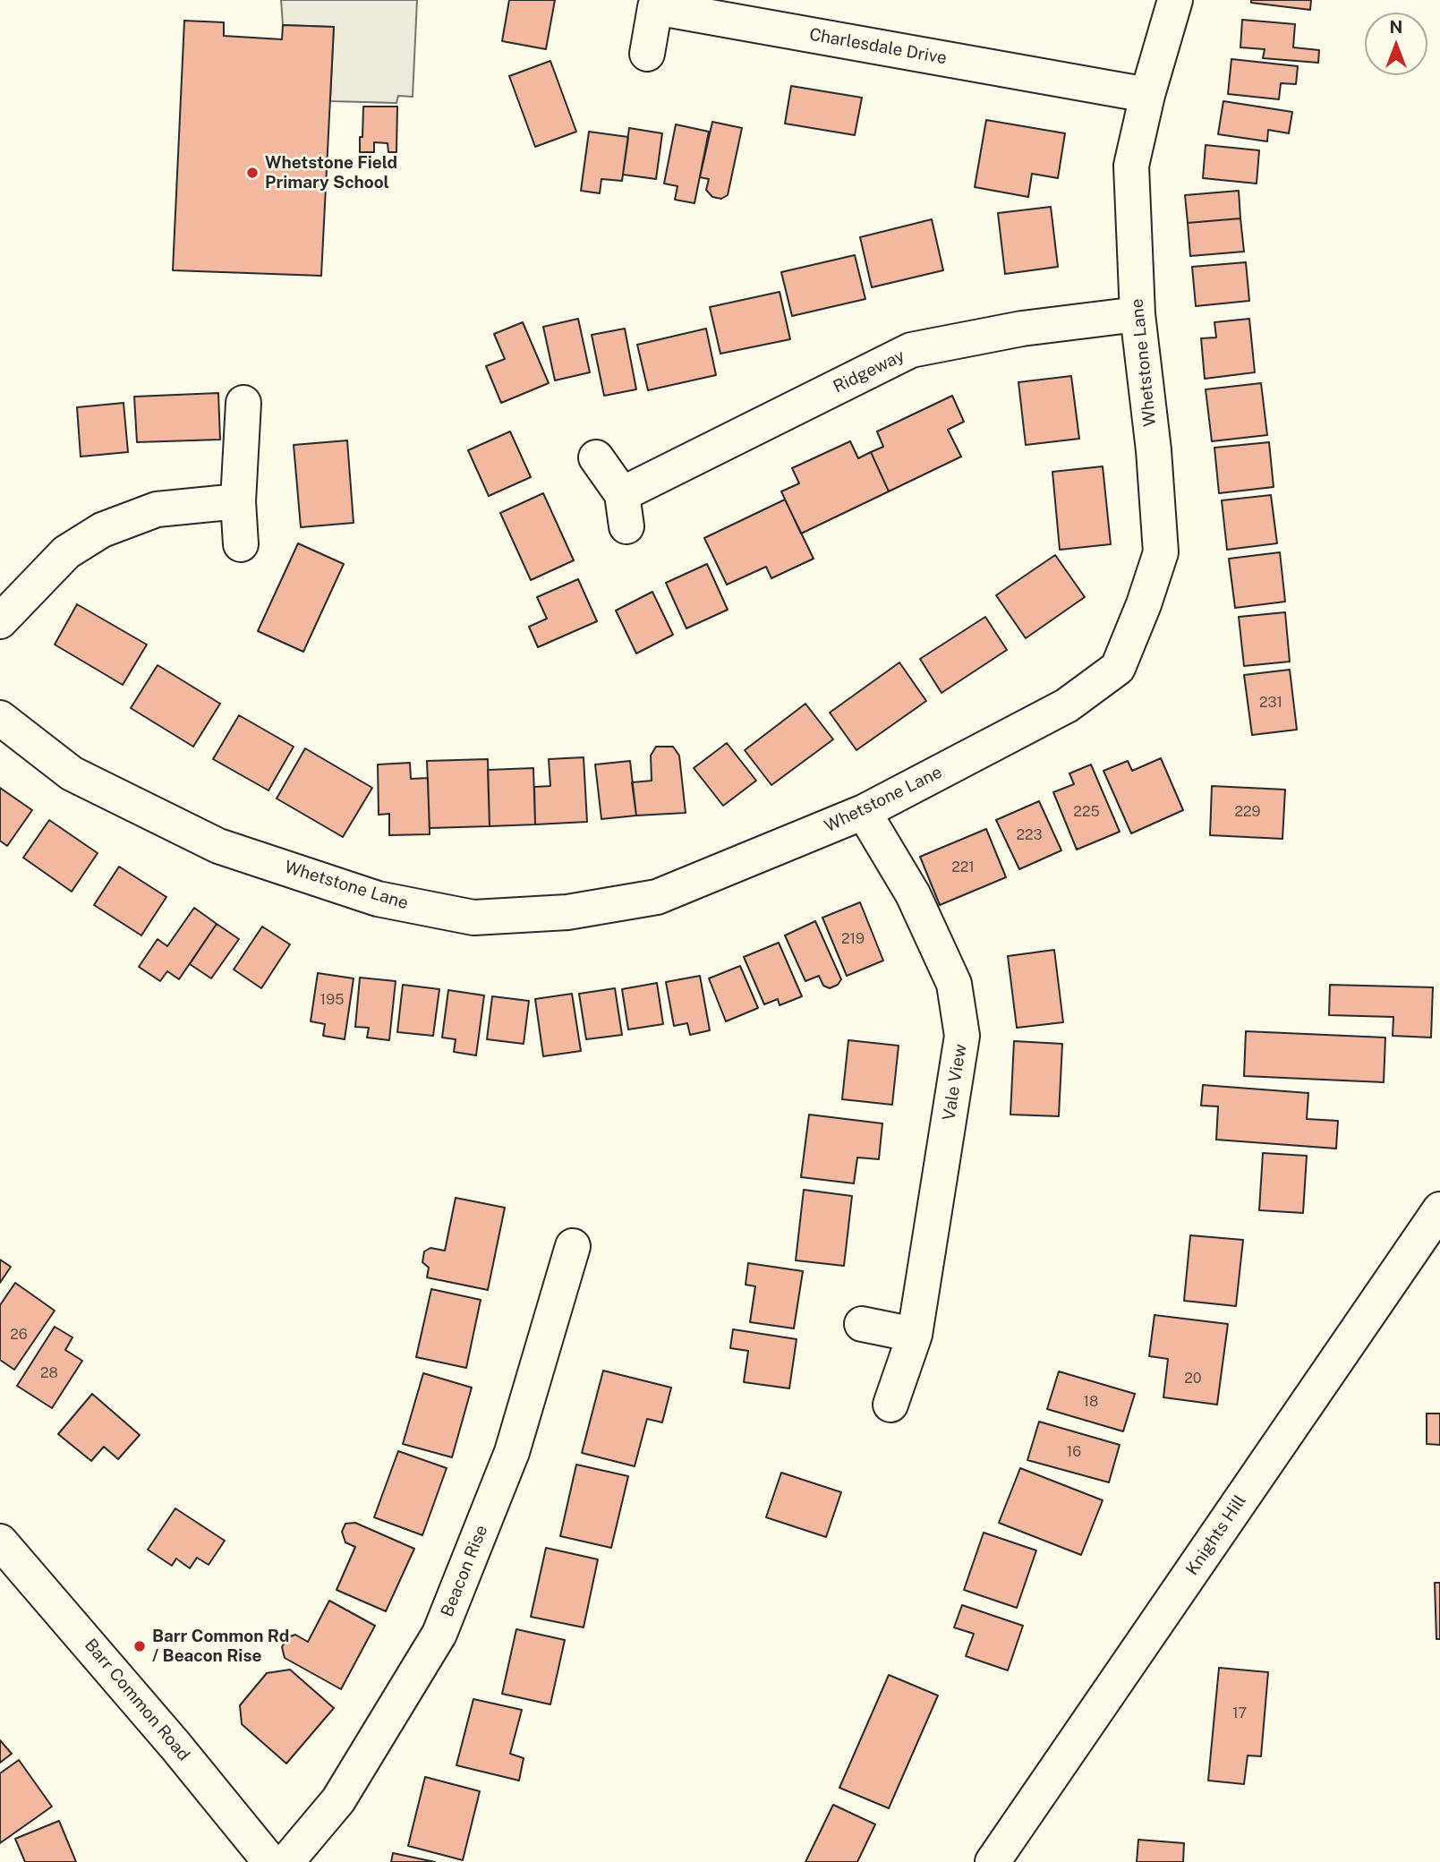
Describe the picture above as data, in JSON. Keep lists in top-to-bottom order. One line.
{"streets":{"street":["Charlesdale Drive","Whetstone Lane","Ridgeway","Vale View","Knights Hill","Beacon Rise","Barr Common Road"]},"crossings":[["Charlesdale Drive","Whetstone Lane"],["Whetstone Lane","Ridgeway"],["Whetstone Lane","Vale View"]],"places":["Whetstone Field Primary School","Barr Common Rd / Beacon Rise"],"house_numbers":["231","225","229","223","221","219","195","26","28","20","18","16","17"],"north":"top"}
